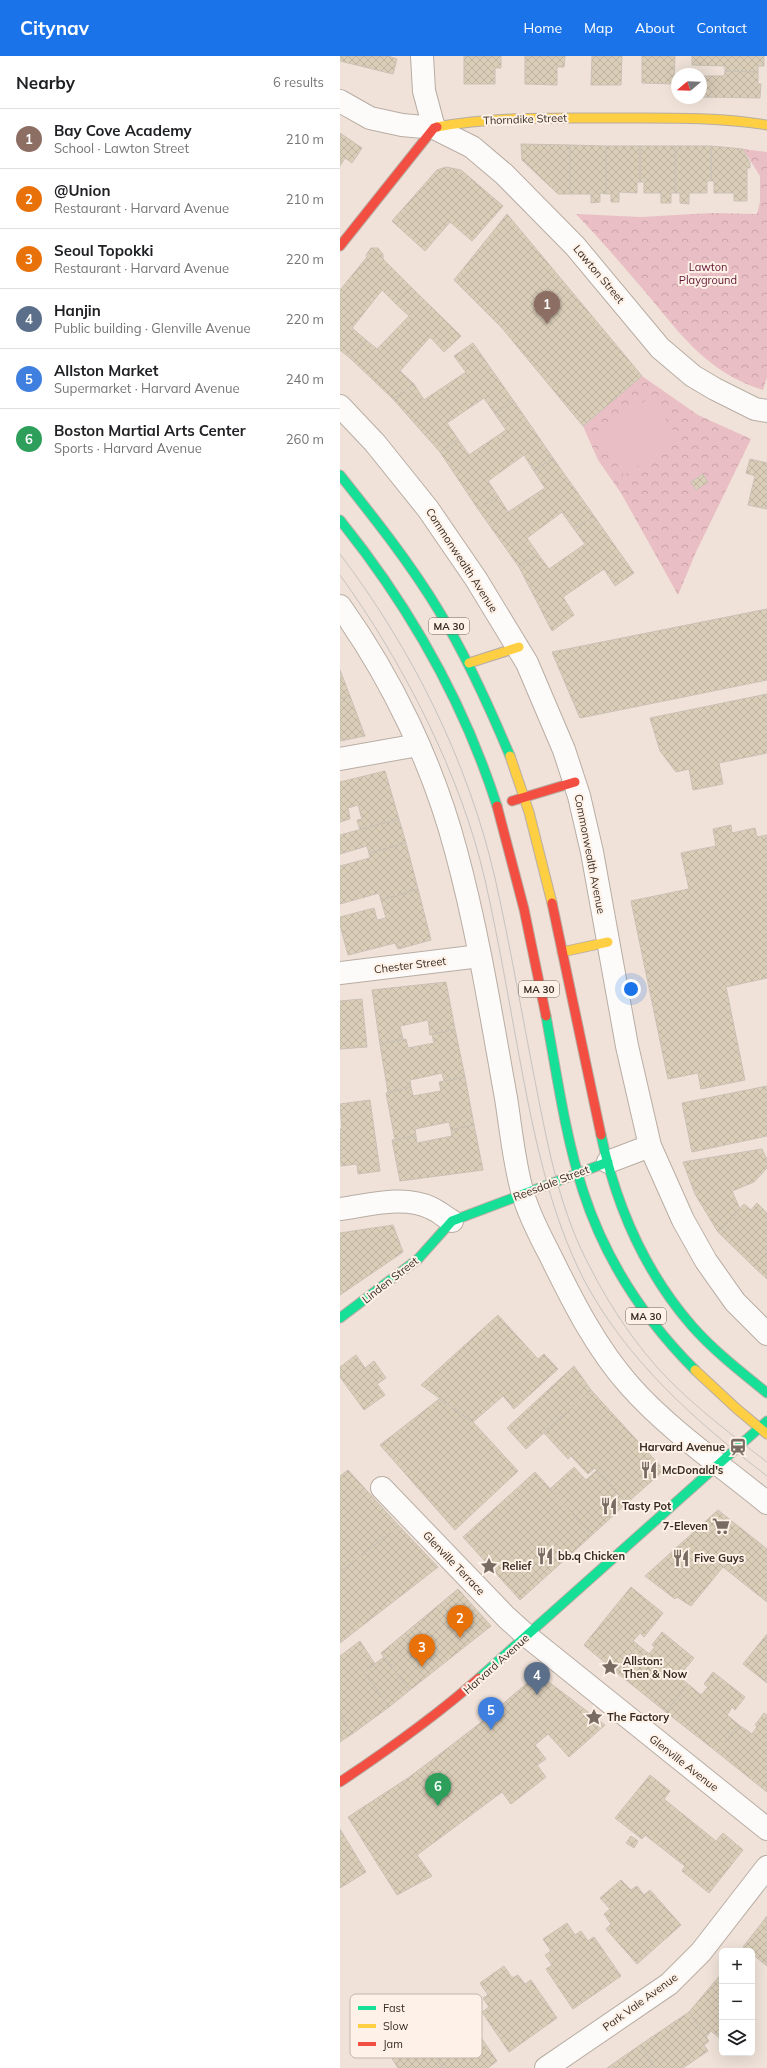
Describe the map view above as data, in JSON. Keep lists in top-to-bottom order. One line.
{"streets":{"main road":["Thorndike Street","MA 30","Reesdale Street","Linden Street","Harvard Avenue"],"street":["Lawton Street","Commonwealth Avenue","Chester Street","Glenville Terrace","Glenville Avenue","Park Vale Avenue"]},"crossings":[["Thorndike Street","Lawton Street"],["Commonwealth Avenue","Reesdale Street"],["MA 30","Reesdale Street"],["MA 30","Harvard Avenue"],["Reesdale Street","Linden Street"],["Glenville Terrace","Harvard Avenue"],["Glenville Terrace","Glenville Avenue"],["Harvard Avenue","Glenville Avenue"]],"parks":["Lawton Playground"],"places":{"station":["Harvard Avenue"],"restaurant":["McDonald's","Tasty Pot","bb.q Chicken","Five Guys"],"supermarket":["7-Eleven"],"place":["Relief","Allston: Then & Now","The Factory"]},"legend":["Fast","Slow","Jam"],"north":"left","page":{"header":"Citynav","nav":["Home","Map","About","Contact"],"heading":["Nearby","6 results"],"list":[{"mark":"1","name":"Bay Cove Academy","note":"School · Lawton Street","value":"210 m"},{"mark":"2","name":"@Union","note":"Restaurant · Harvard Avenue","value":"210 m"},{"mark":"3","name":"Seoul Topokki","note":"Restaurant · Harvard Avenue","value":"220 m"},{"mark":"4","name":"Hanjin","note":"Public building · Glenville Avenue","value":"220 m"},{"mark":"5","name":"Allston Market","note":"Supermarket · Harvard Avenue","value":"240 m"},{"mark":"6","name":"Boston Martial Arts Center","note":"Sports · Harvard Avenue","value":"260 m"}],"pins":["1","2","3","4","5","6"],"map_buttons":["+","−"]}}
